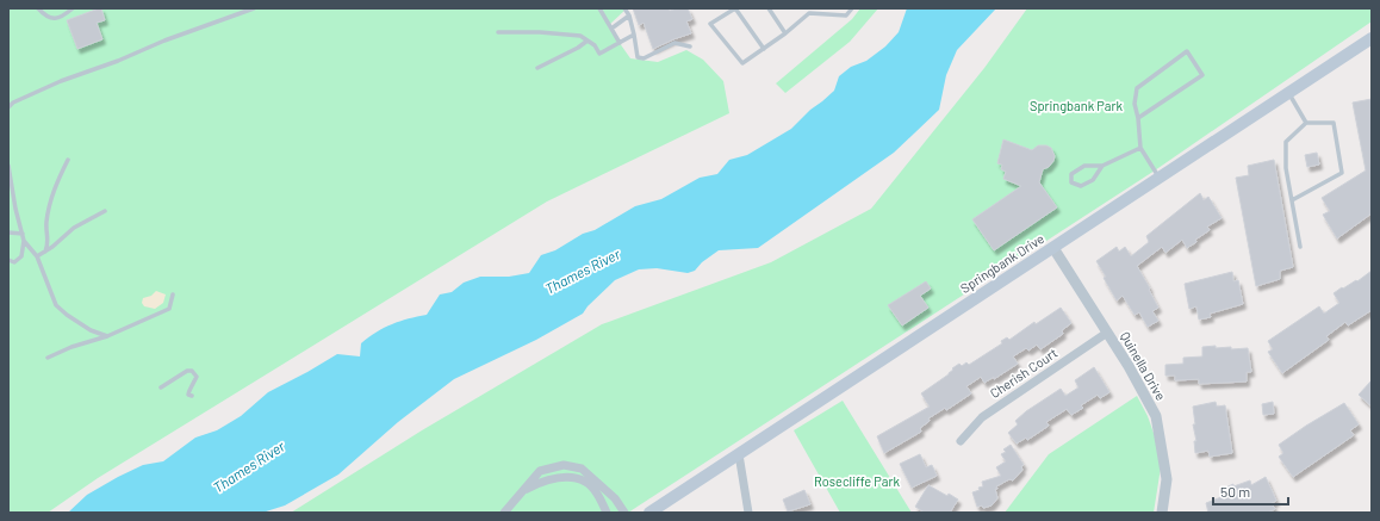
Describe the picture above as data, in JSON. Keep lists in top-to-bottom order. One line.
{"streets":{"main road":["Springbank Drive"],"street":["Quinella Drive","Cherish Court"]},"crossings":[["Springbank Drive","Quinella Drive"],["Quinella Drive","Cherish Court"]],"water":["Thames River"],"parks":["Springbank Park","Rosecliffe Park"],"scale_bar":"50 m"}
